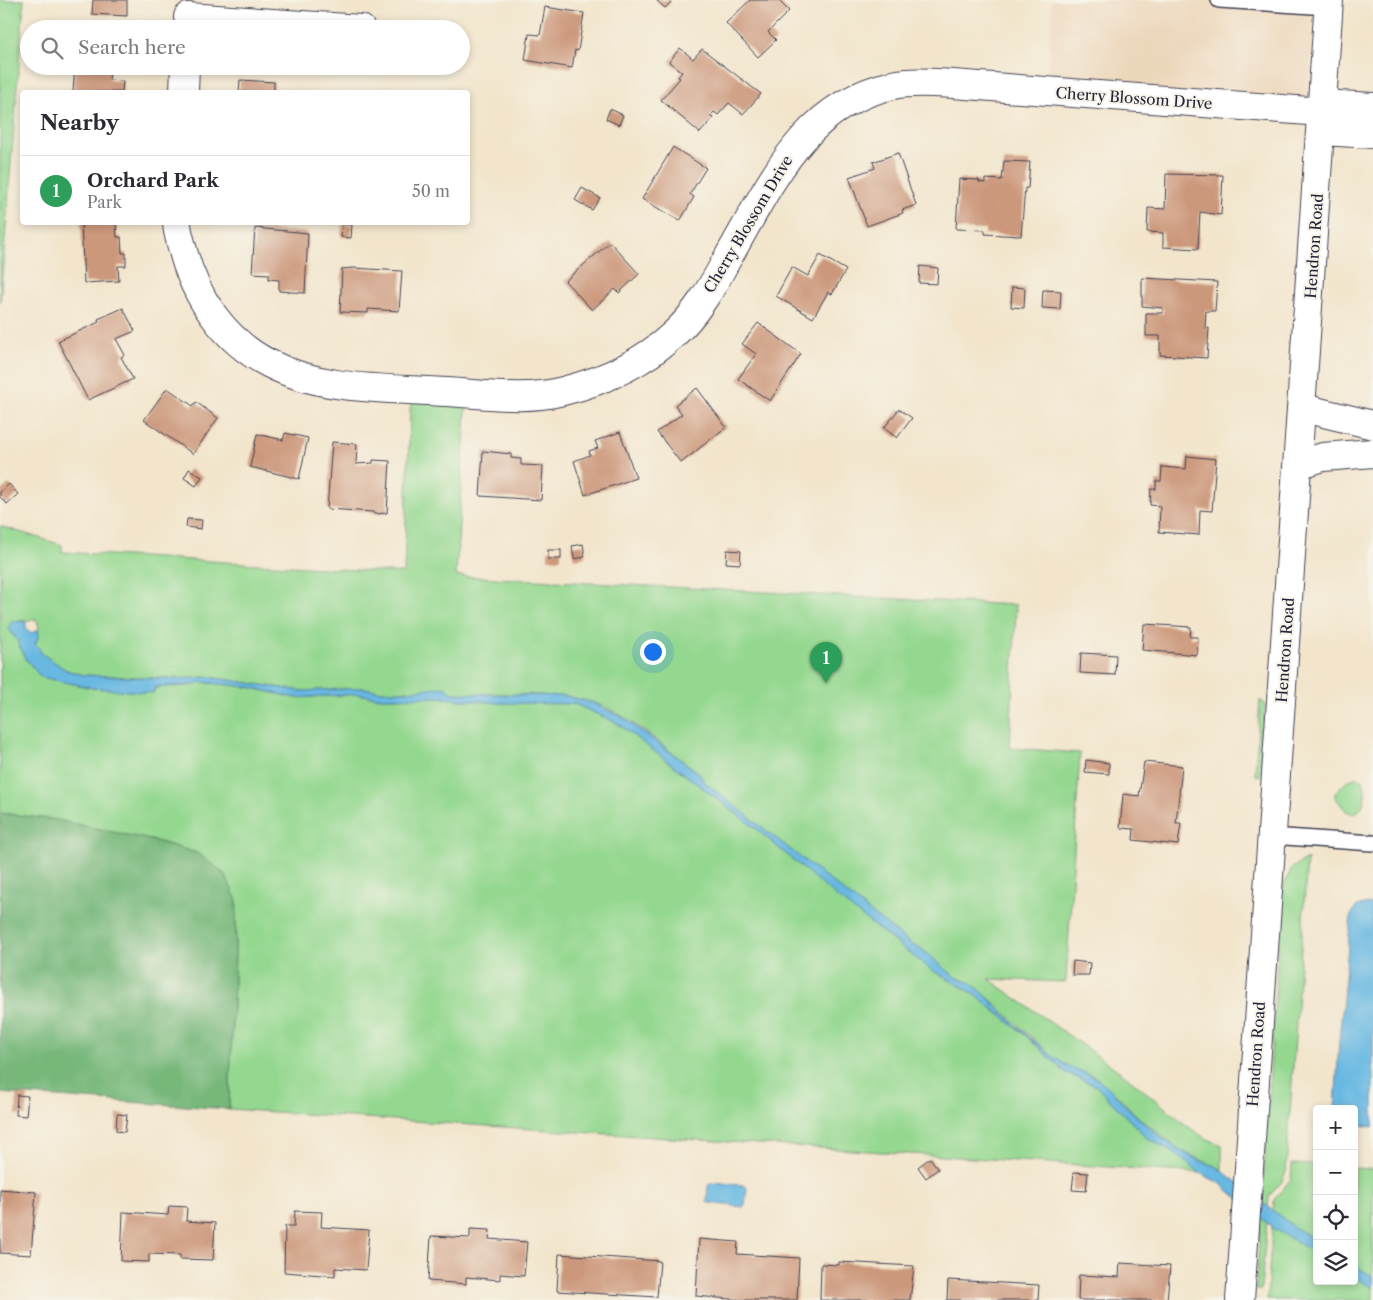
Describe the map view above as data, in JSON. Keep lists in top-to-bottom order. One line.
{"streets":{"street":["Cherry Blossom Drive","Hendron Road"]},"crossings":[["Cherry Blossom Drive","Hendron Road"]],"page":{"search":"Search here","heading":"Nearby","list":[{"mark":"1","name":"Orchard Park","note":"Park","value":"50 m"}],"pins":"1","map_buttons":["+","−"]}}
